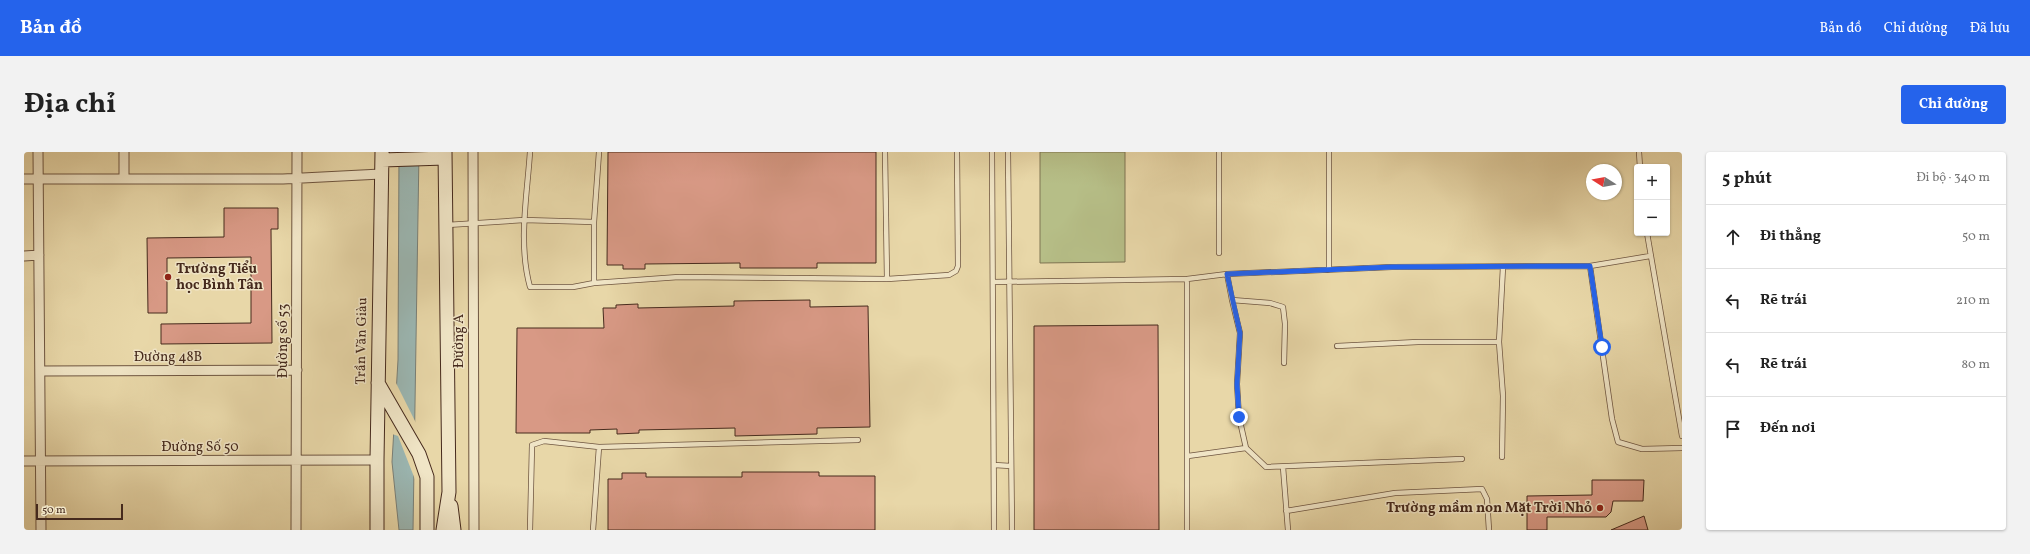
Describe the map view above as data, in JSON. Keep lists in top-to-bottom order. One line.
{"streets":{"main road":["Trần Văn Giàu"],"street":["Đường số 53","Đường A","Đường 48B","Đường Số 50"]},"crossings":[["Đường số 53","Đường 48B"],["Đường số 53","Đường Số 50"],["Trần Văn Giàu","Đường Số 50"]],"places":["Trường Tiểu học Bình Tân","Trường mầm non Mặt Trời Nhỏ"],"scale_bar":"50 m","north":"left","page":{"header":"Bản đồ","nav":["Bản đồ","Chỉ đường","Đã lưu"],"title":"Địa chỉ","buttons":"Chỉ đường","heading":["5 phút","Đi bộ · 340 m"],"map_buttons":["+","−"],"list":[["Đi thẳng","50 m"],["Rẽ trái","210 m"],["Rẽ trái","80 m"],"Đến nơi"],"scale":"50 m"}}
